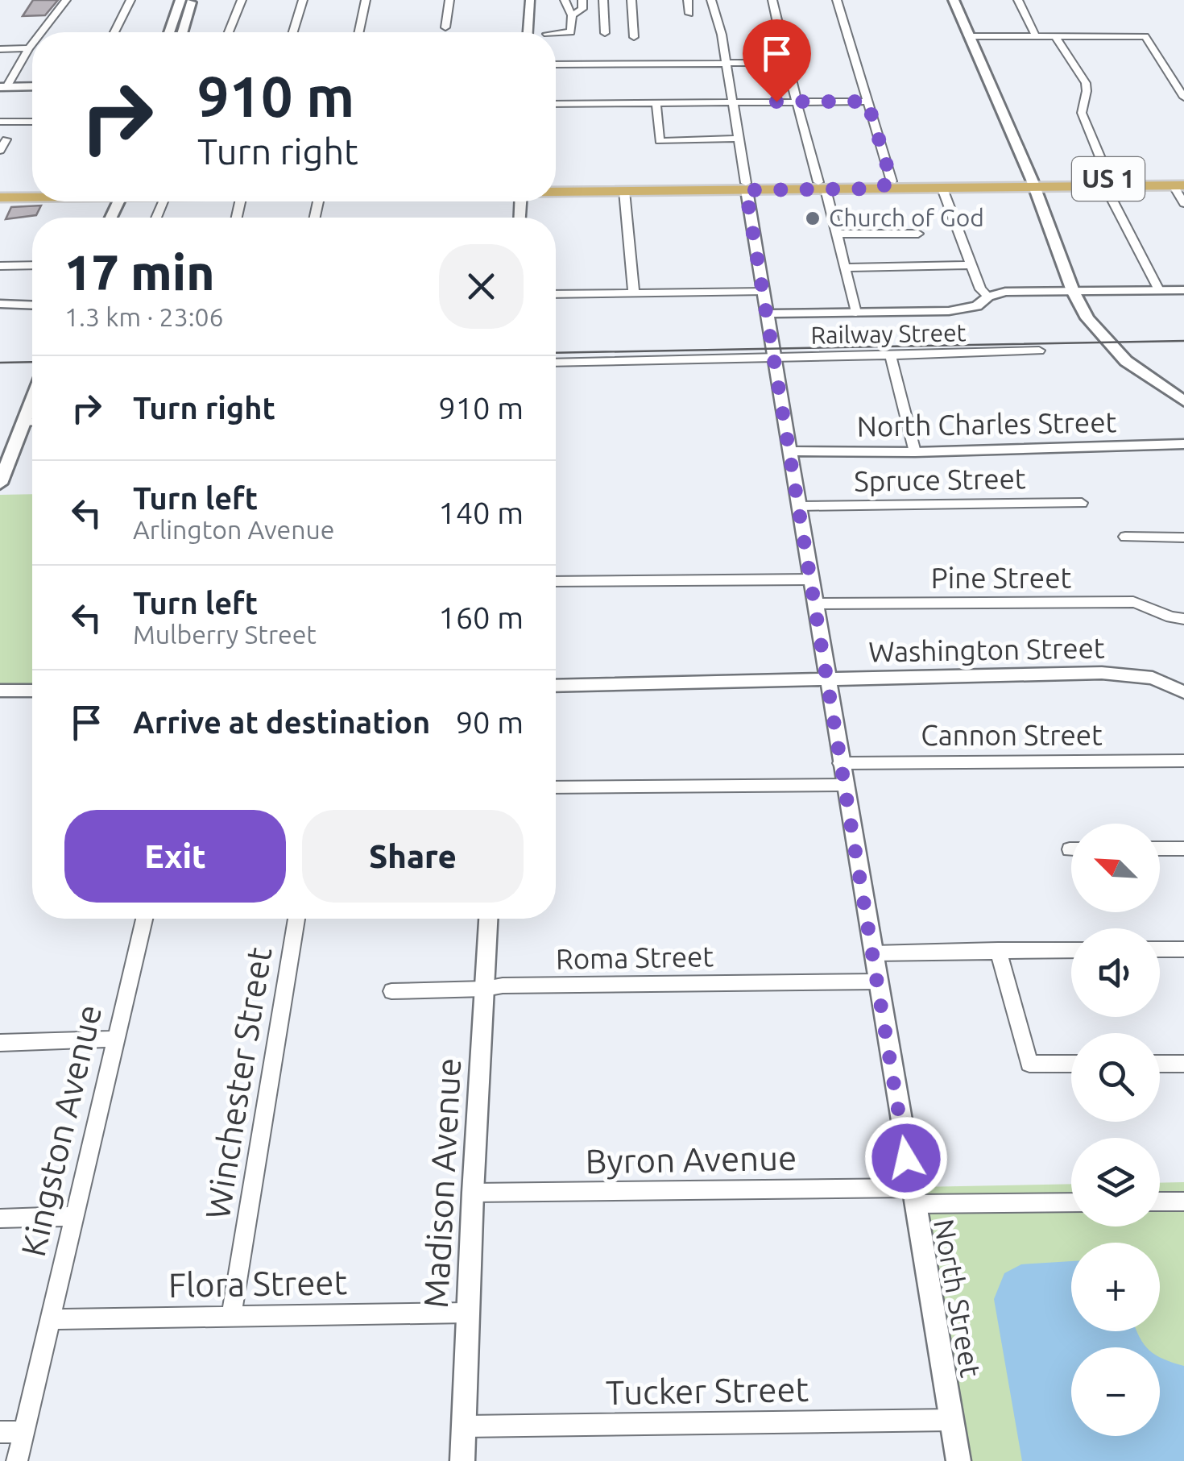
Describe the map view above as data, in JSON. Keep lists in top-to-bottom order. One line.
{"streets":{"main road":["US 1"],"street":["Railway Street","North Charles Street","Spruce Street","Pine Street","Washington Street","Cannon Street","Roma Street","Winchester Street","Kingston Avenue","Byron Avenue","Madison Avenue","Flora Street","North Street","Tucker Street"]},"crossings":[["US 1","North Street"],["Railway Street","North Street"],["North Charles Street","North Street"],["Spruce Street","North Street"],["Pine Street","North Street"],["Washington Street","North Street"],["Cannon Street","North Street"],["Roma Street","Madison Avenue"],["Roma Street","North Street"],["Winchester Street","Flora Street"],["Kingston Avenue","Flora Street"],["Byron Avenue","Madison Avenue"],["Byron Avenue","North Street"],["Madison Avenue","Flora Street"],["Madison Avenue","Tucker Street"],["North Street","Tucker Street"]],"places":["Church of God"],"north":"top left","page":{"turn":["910 m","Turn right"],"heading":["17 min","1.3 km · 23:06"],"list":[{"name":"Turn right","value":"910 m"},{"name":"Turn left","note":"Arlington Avenue","value":"140 m"},{"name":"Turn left","note":"Mulberry Street","value":"160 m"},{"name":"Arrive at destination","value":"90 m"}],"buttons":["Exit","Share"],"map_buttons":["+","−"]}}
